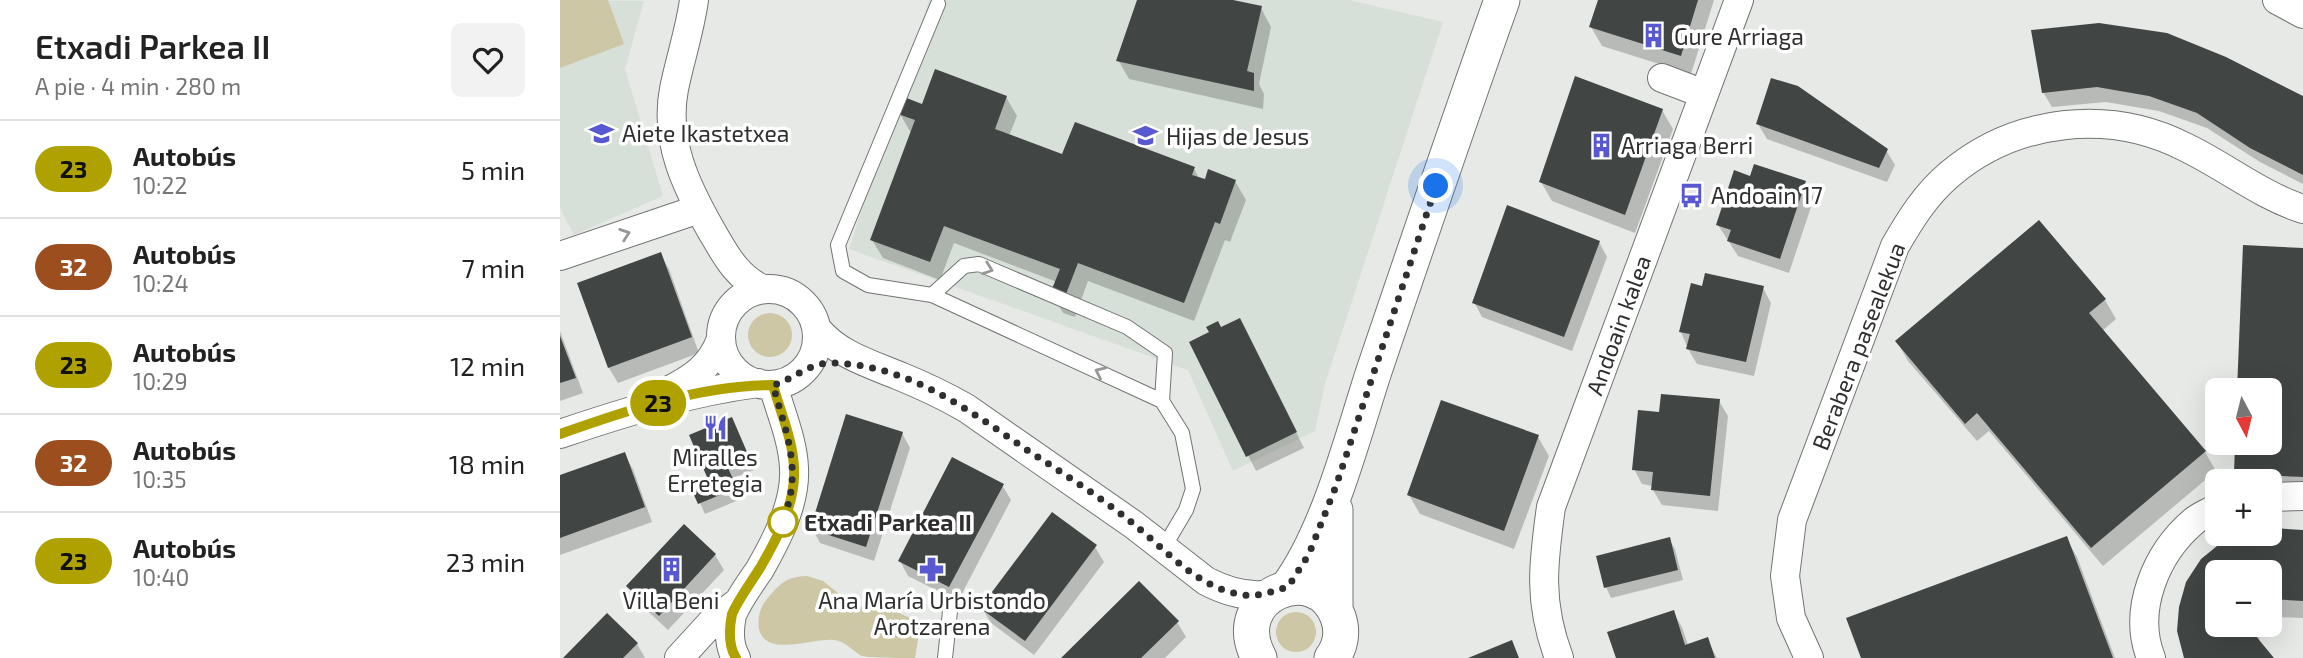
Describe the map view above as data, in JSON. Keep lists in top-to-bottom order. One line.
{"streets":{"street":["Andoain kalea","Berabera pasealekua"]},"places":{"building":["Gure Arriaga","Arriaga Berri","Villa Beni"],"school or university":["Aiete Ikastetxea","Hijas de Jesus"],"bus stop":["Andoain 17"],"restaurant":["Miralles Erretegia"],"other":["Etxadi Parkea II"],"pharmacy":["Ana María Urbistondo Arotzarena"]},"lines":["bus line 23"],"north":"bottom","page":{"heading":["Etxadi Parkea II","A pie · 4 min · 280 m"],"on_map":"23","list":[{"mark":"23","name":"Autobús","note":"10:22","value":"5 min"},{"mark":"32","name":"Autobús","note":"10:24","value":"7 min"},{"mark":"23","name":"Autobús","note":"10:29","value":"12 min"},{"mark":"32","name":"Autobús","note":"10:35","value":"18 min"},{"mark":"23","name":"Autobús","note":"10:40","value":"23 min"}],"map_buttons":["+","−"]}}
